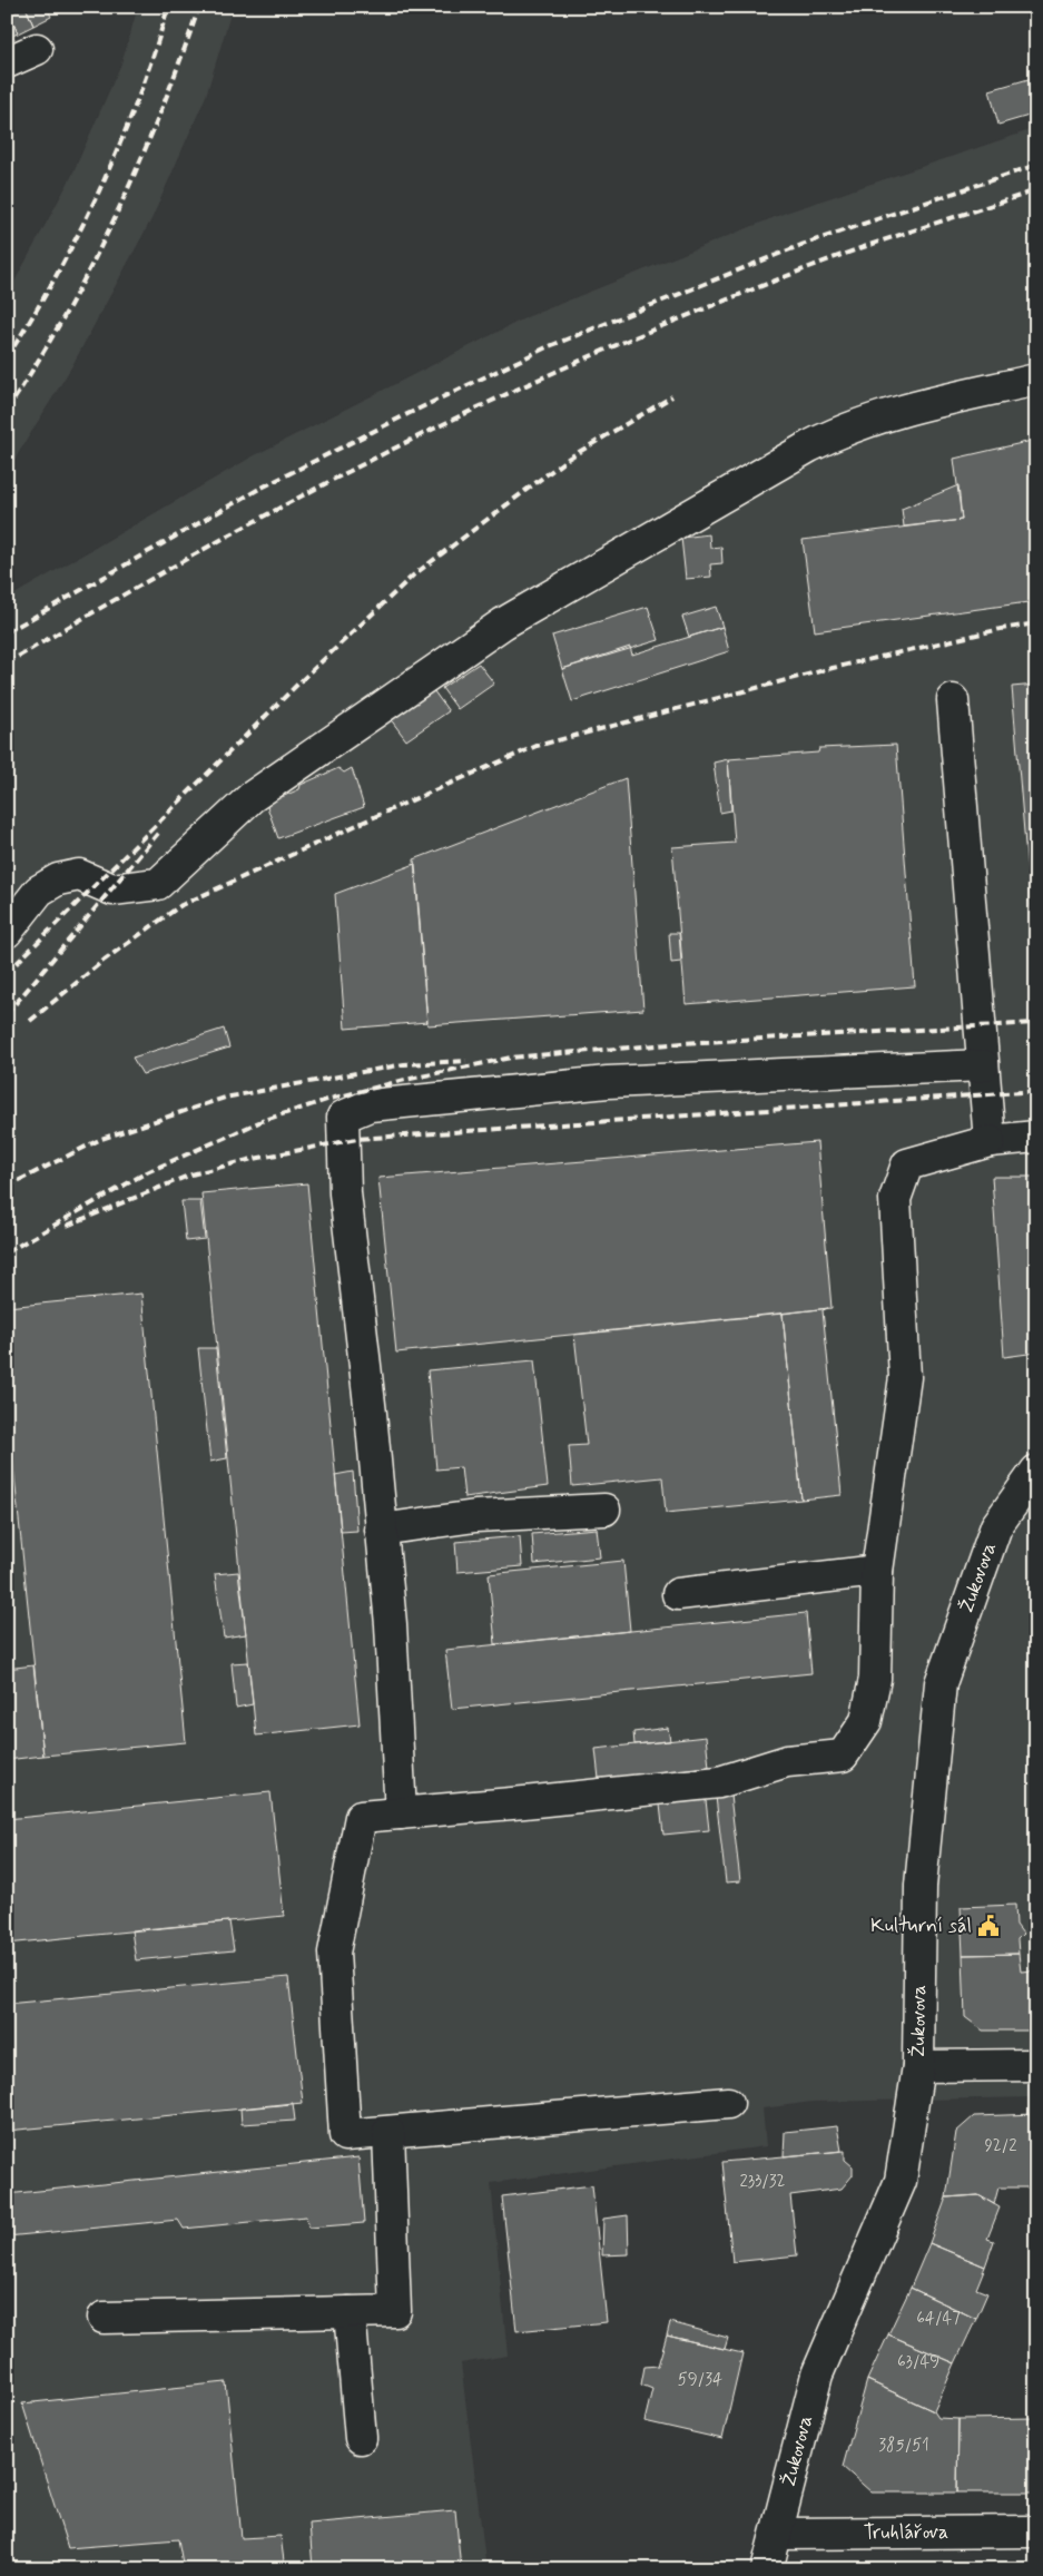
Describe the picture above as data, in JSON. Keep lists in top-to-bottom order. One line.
{"streets":{"street":["Žukovova","Truhlářova"]},"crossings":[["Žukovova","Truhlářova"]],"places":{"public building":["Kulturní sál"]},"house_numbers":["92/2","233/32","64/47","63/49","59/34","385/51"]}
